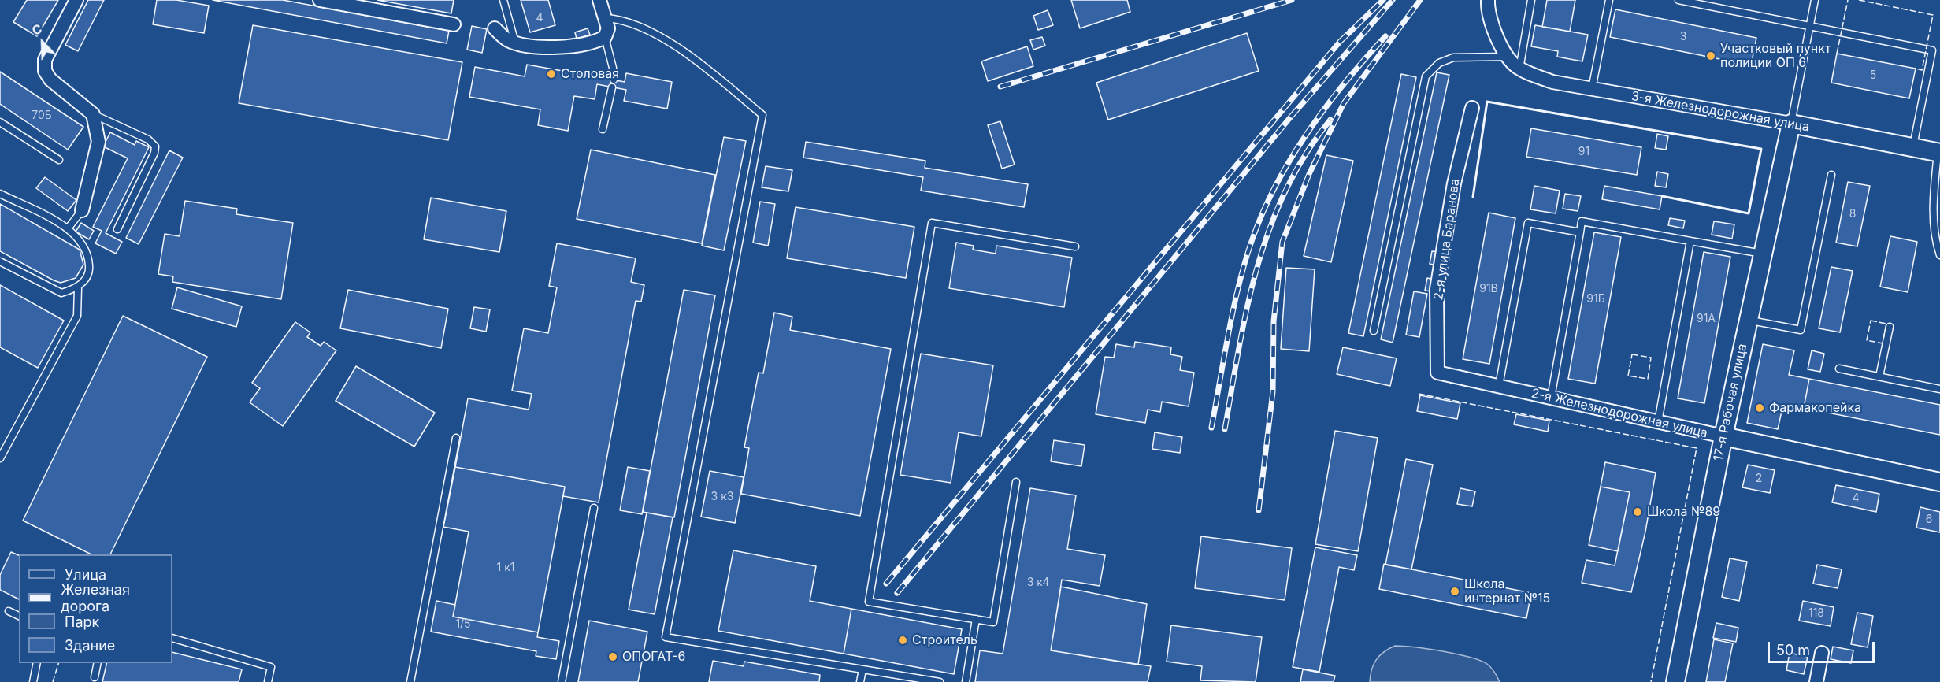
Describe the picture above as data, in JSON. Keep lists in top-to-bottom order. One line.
{"streets":{"street":["3-я Железнодорожная улица","2-я улица Баранова","17-я Рабочая улица","2-я Железнодорожная улица"]},"crossings":[["3-я Железнодорожная улица","17-я Рабочая улица"],["2-я улица Баранова","2-я Железнодорожная улица"],["17-я Рабочая улица","2-я Железнодорожная улица"]],"places":["Участковый пункт полиции ОП 6","Столовая","Фармакопейка","Школа №89","Школа интернат №15","Строитель","ОПОГАТ-6"],"house_numbers":["4","3","5","70Б","91","8","91В","91Б","91А","2","3 к3","4","6","1 к1","3 к4","118","1/5"],"legend":["Улица","Железная дорога","Парк","Здание"],"scale_bar":"50 m","north":"top left"}
